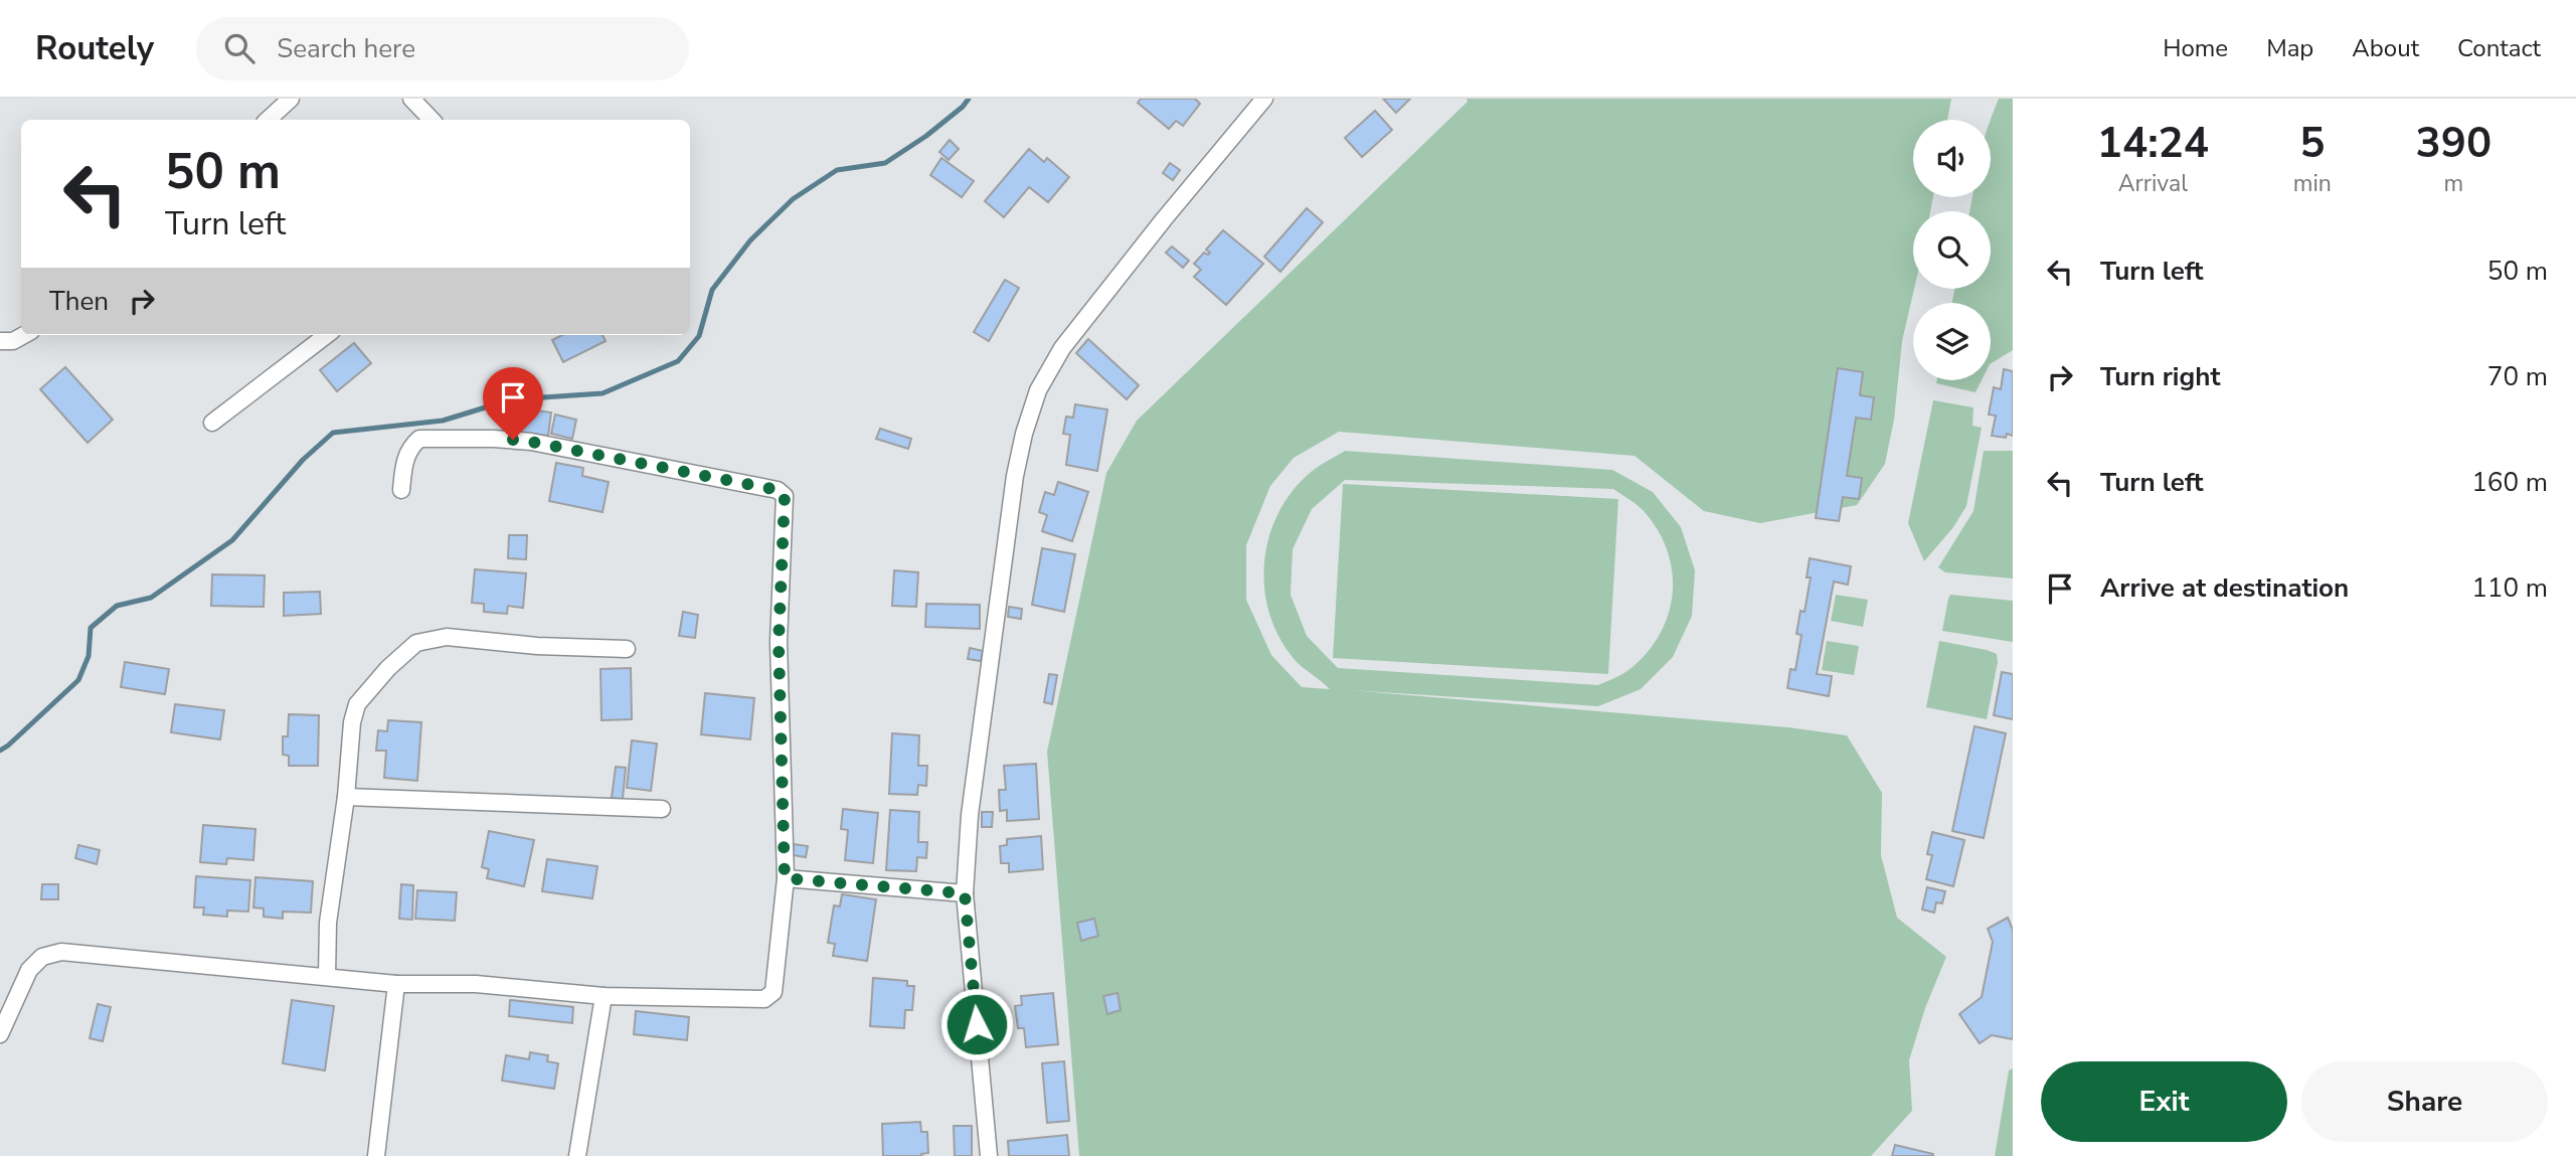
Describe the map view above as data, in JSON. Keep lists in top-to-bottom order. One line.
{"page":{"header":"Routely","search":"Search here","nav":["Home","Map","About","Contact"],"eta":["14:24","Arrival","5","min","390","m"],"turn":["50 m","Turn left"],"list":[{"name":"Turn left","value":"50 m"},{"name":"Turn right","value":"70 m"},{"name":"Turn left","value":"160 m"},{"name":"Arrive at destination","value":"110 m"}],"then":"Then","buttons":["Exit","Share"]}}
